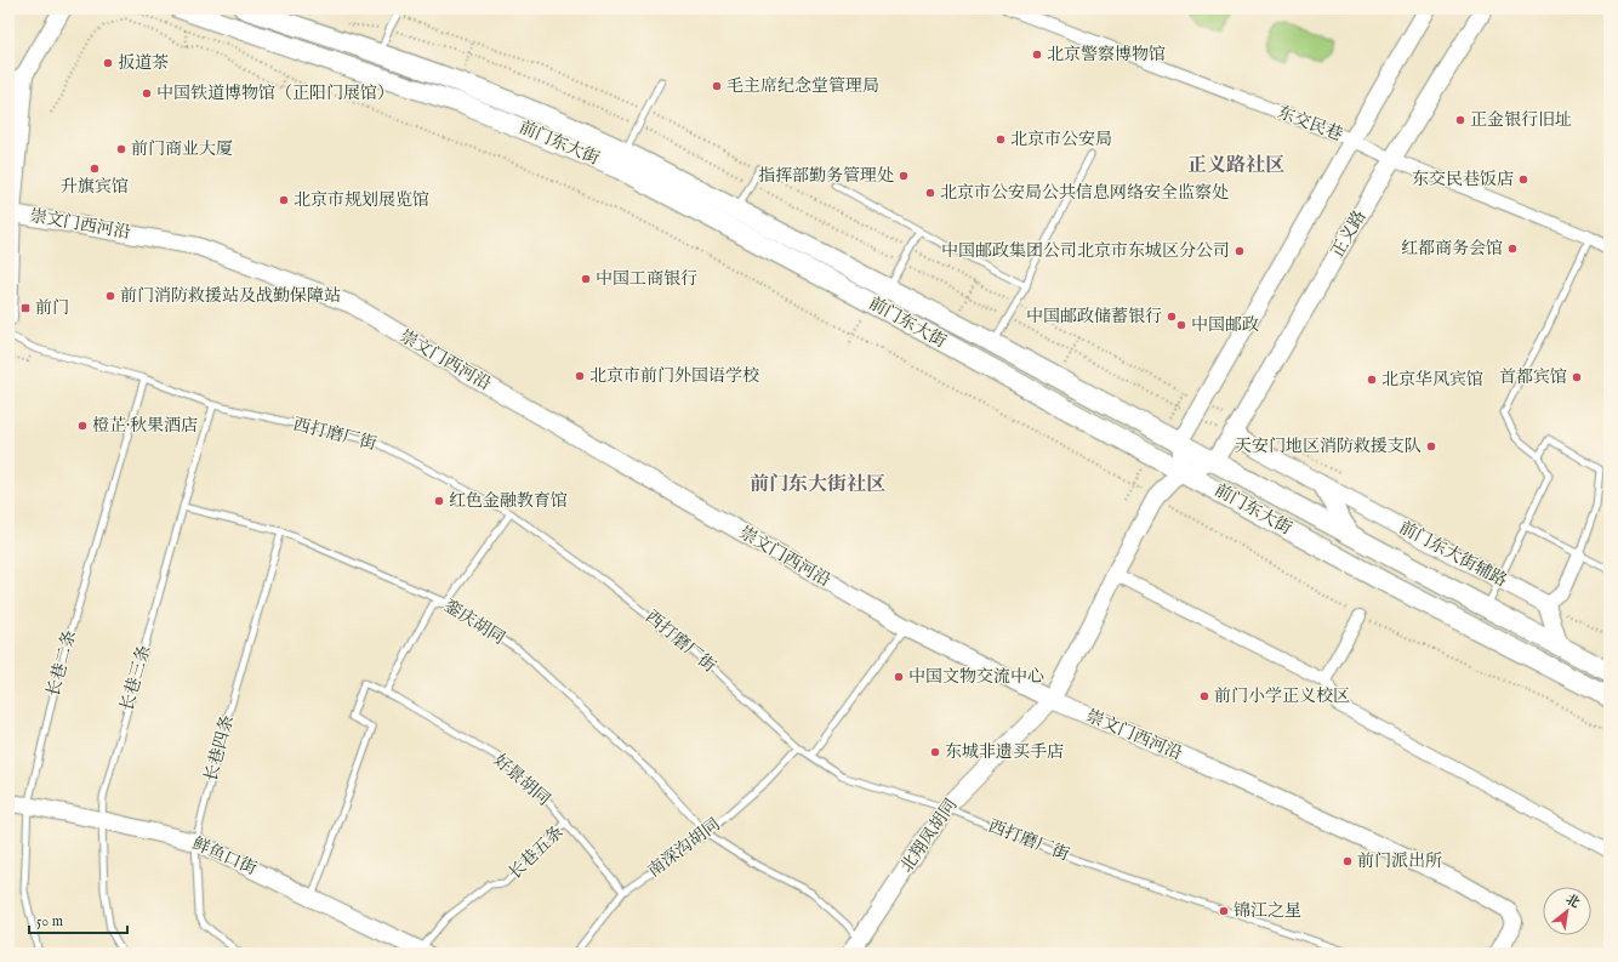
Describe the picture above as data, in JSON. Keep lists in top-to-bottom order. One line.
{"streets":{"main road":["前门东大街"],"street":["东交民巷","崇文门西河沿","正义路","前门东大街辅路","北翔凤胡同","鲜鱼口街"],"lane":["西打磨厂街","銮庆胡同","长巷二条","长巷三条","长巷四条","好景胡同","南深沟胡同","长巷五条"]},"crossings":[["东交民巷","正义路"],["前门东大街","正义路"],["前门东大街","前门东大街辅路"],["前门东大街","北翔凤胡同"],["崇文门西河沿","北翔凤胡同"],["正义路","前门东大街辅路"],["西打磨厂街","长巷二条"],["西打磨厂街","长巷三条"],["西打磨厂街","北翔凤胡同"],["西打磨厂街","南深沟胡同"],["銮庆胡同","长巷三条"],["銮庆胡同","长巷四条"],["銮庆胡同","北翔凤胡同"],["銮庆胡同","南深沟胡同"],["长巷二条","鲜鱼口街"],["长巷三条","鲜鱼口街"],["长巷四条","鲜鱼口街"],["好景胡同","南深沟胡同"],["好景胡同","长巷五条"],["好景胡同","鲜鱼口街"],["北翔凤胡同","南深沟胡同"],["长巷五条","鲜鱼口街"]],"districts":["正义路社区","前门东大街社区"],"places":{"other":["北京警察博物馆","扳道茶","毛主席纪念堂管理局","中国铁道博物馆（正阳门展馆）","正金银行旧址","北京市公安局","前门商业大厦","升旗宾馆","指挥部勤务管理处","东交民巷饭店","北京市公安局公共信息网络安全监察处","北京市规划展览馆","红都商务会馆","中国邮政集团公司北京市东城区分公司","中国工商银行","前门消防救援站及战勤保障站","中国邮政储蓄银行","中国邮政","北京市前门外国语学校","首都宾馆","北京华风宾馆","橙芷·秋果酒店","天安门地区消防救援支队","红色金融教育馆","中国文物交流中心","前门小学正义校区","东城非遗买手店","前门派出所","锦江之星"],"transit":["前门"]},"scale_bar":"50 m","north":"top right"}
